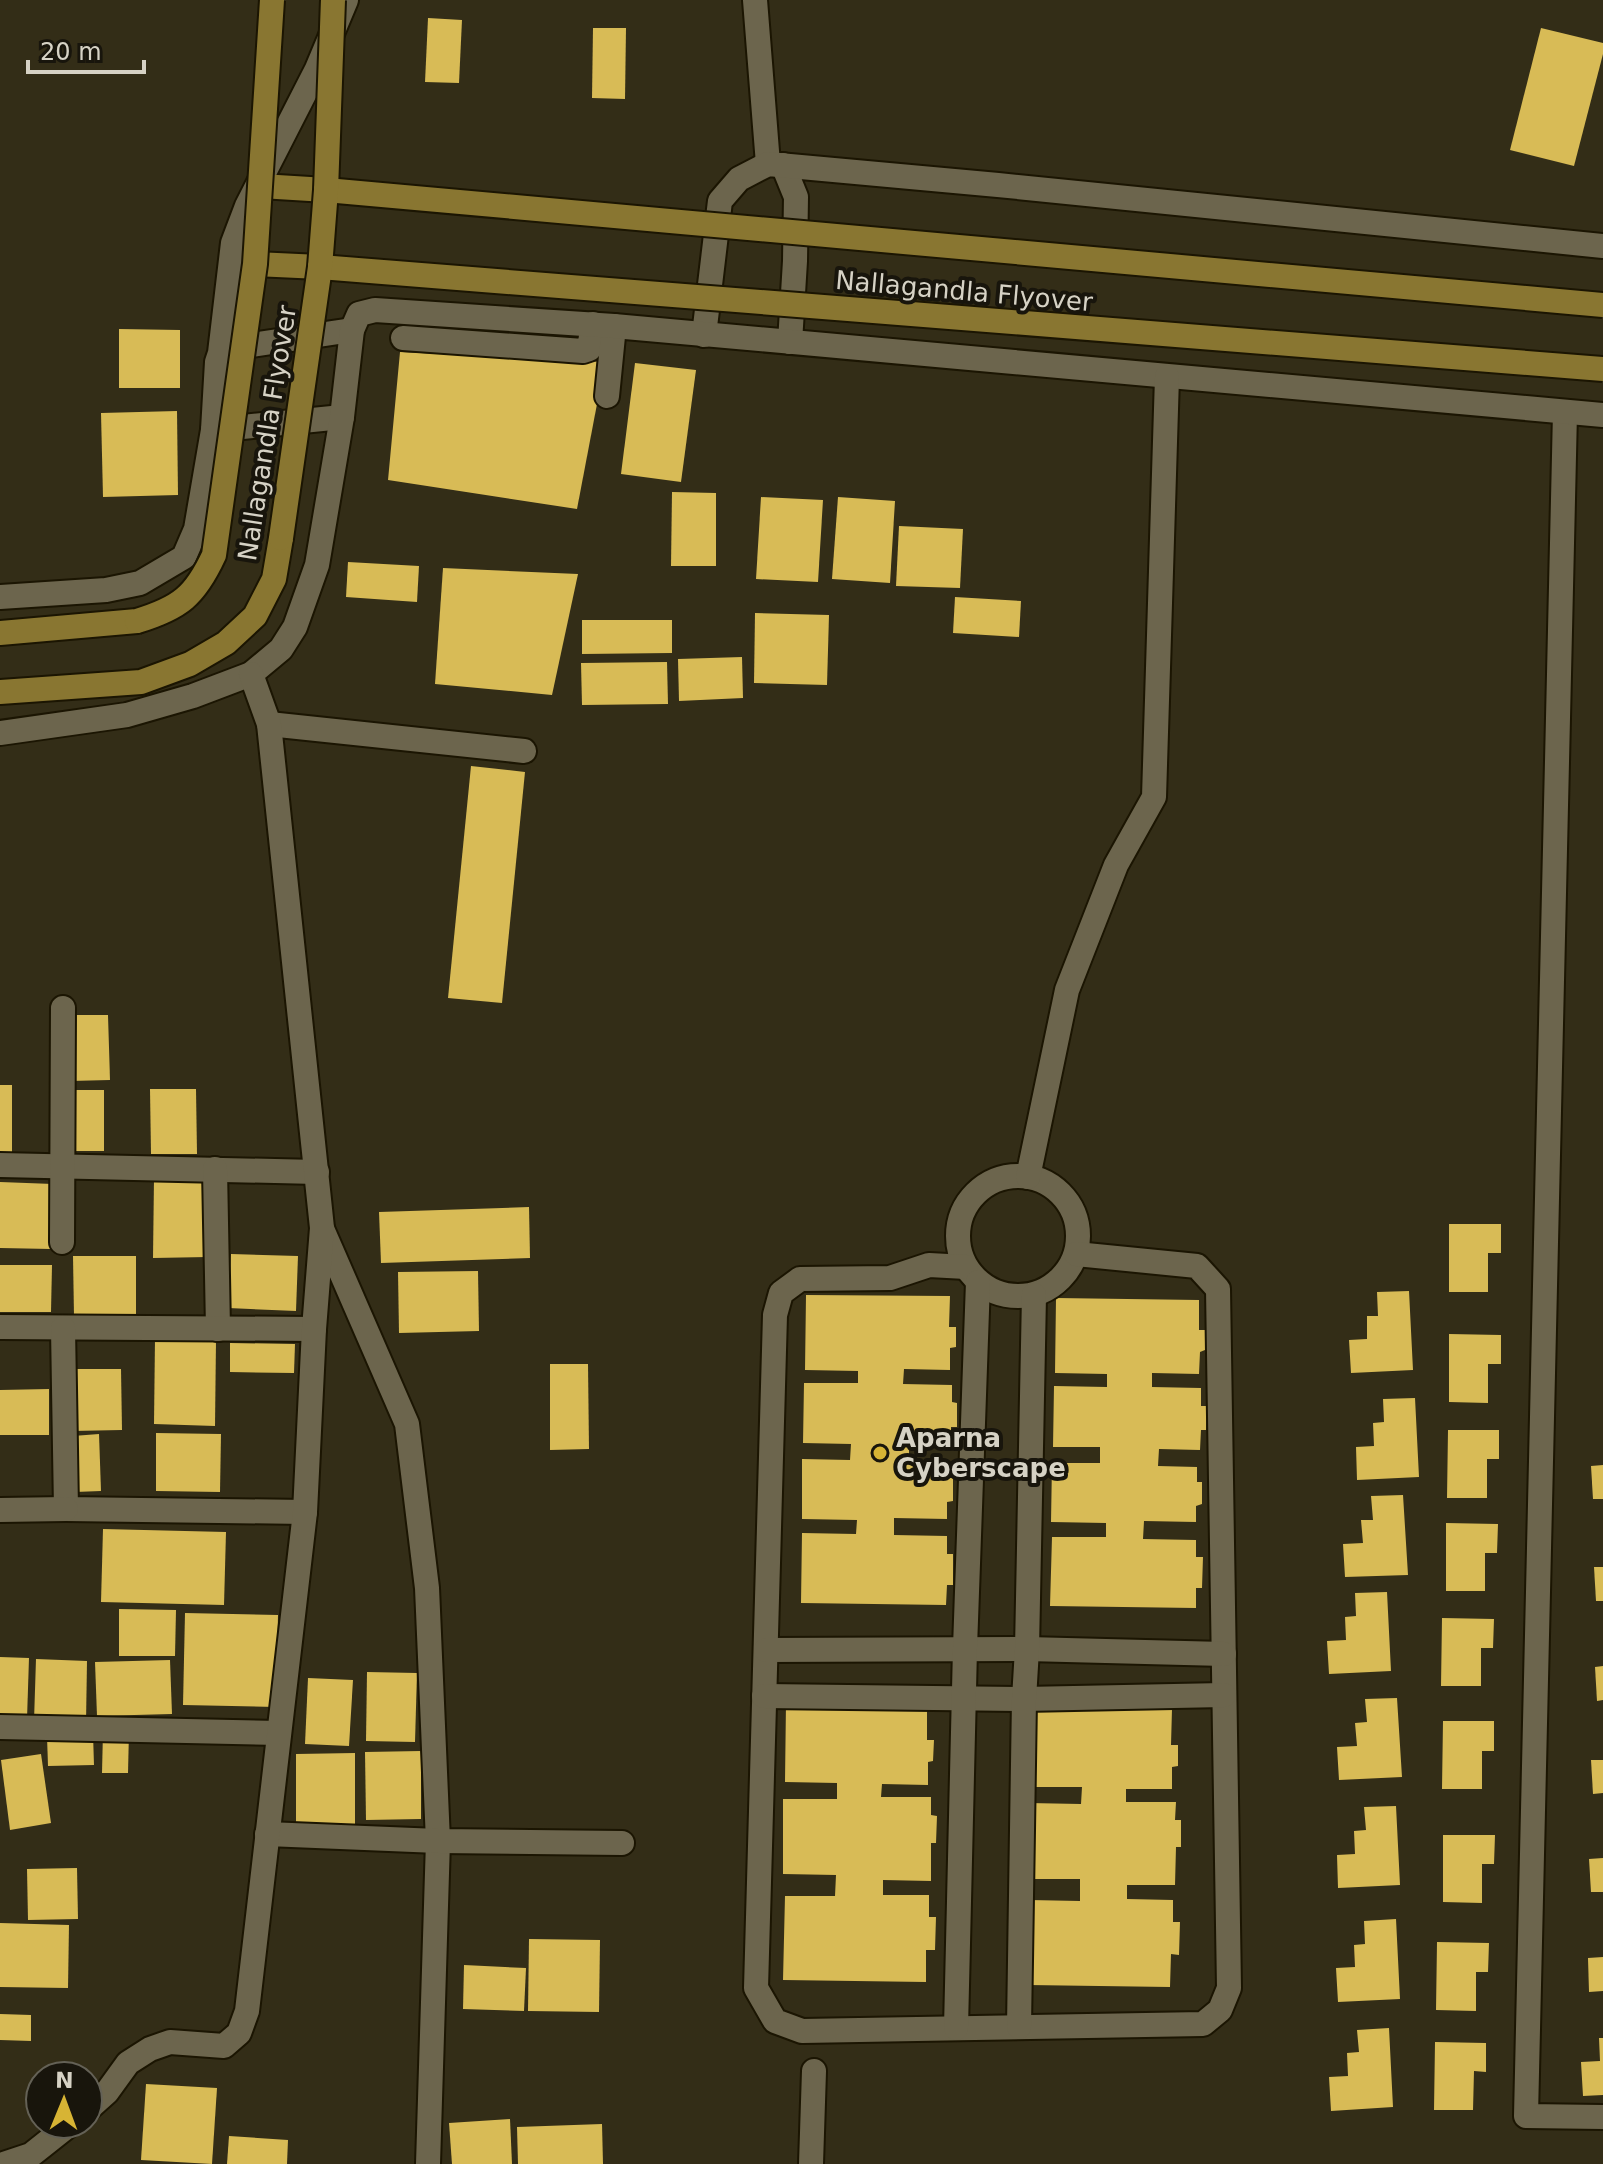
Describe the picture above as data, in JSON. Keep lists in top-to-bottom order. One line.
{"streets":{"main road":["Nallagandla Flyover"]},"places":["Aparna Cyberscape"],"scale_bar":"20 m","north":"top"}
